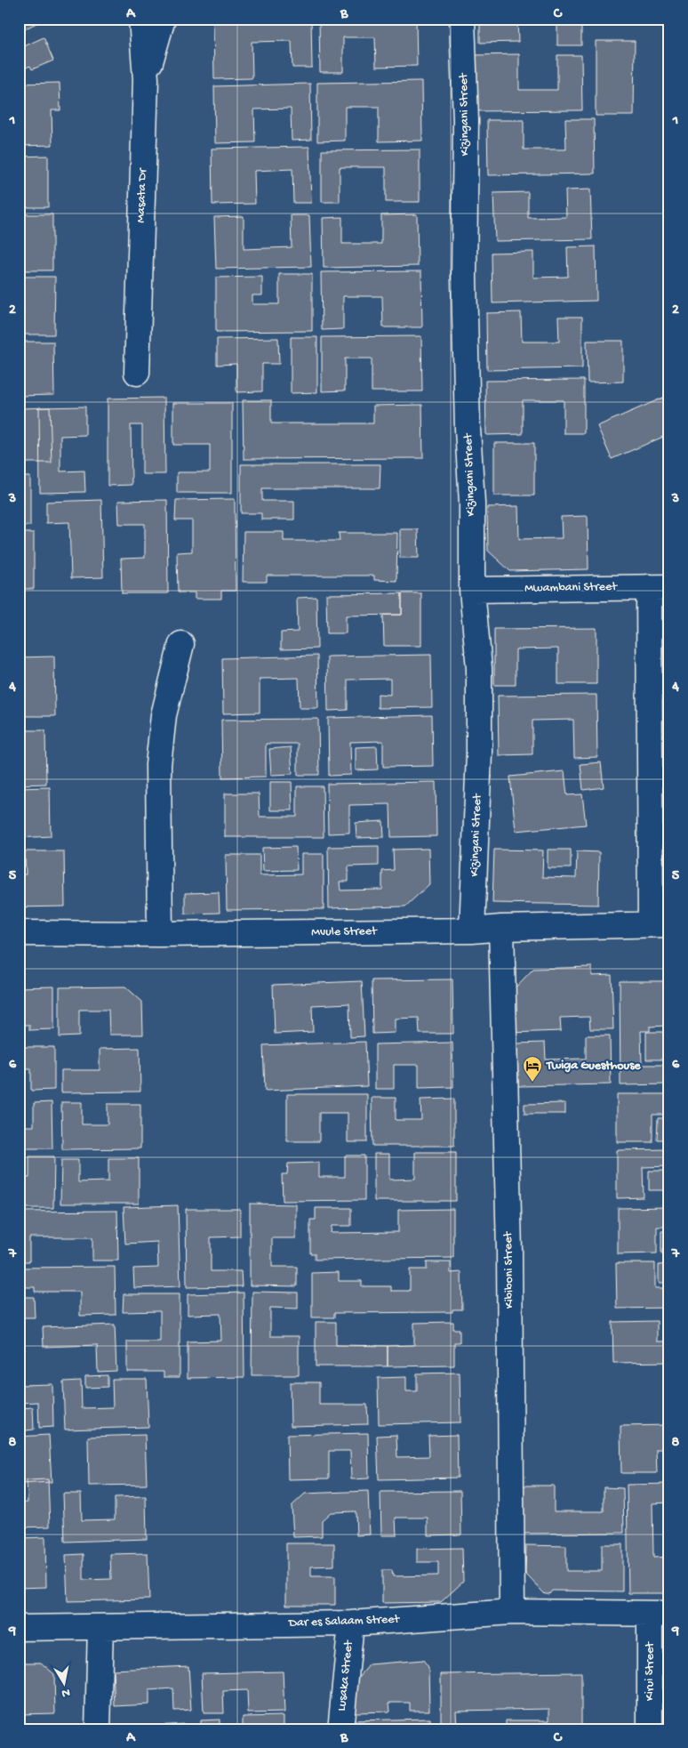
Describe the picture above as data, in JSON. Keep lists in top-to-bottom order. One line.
{"streets":{"street":["Kizingani Street","Masata Dr","Mwambani Street","Mvule Street","Kibiboni Street","Dar es Salaam Street","Kirui Street","Lusaka Street"]},"crossings":[["Kizingani Street","Mwambani Street"],["Kizingani Street","Mvule Street"],["Mvule Street","Kibiboni Street"],["Kibiboni Street","Dar es Salaam Street"],["Dar es Salaam Street","Kirui Street"],["Dar es Salaam Street","Lusaka Street"]],"places":{"hotel":["Twiga Guesthouse"]},"north":"bottom","grid":{"columns":["A","B","C"],"rows":["1","2","3","4","5","6","7","8","9"]}}
